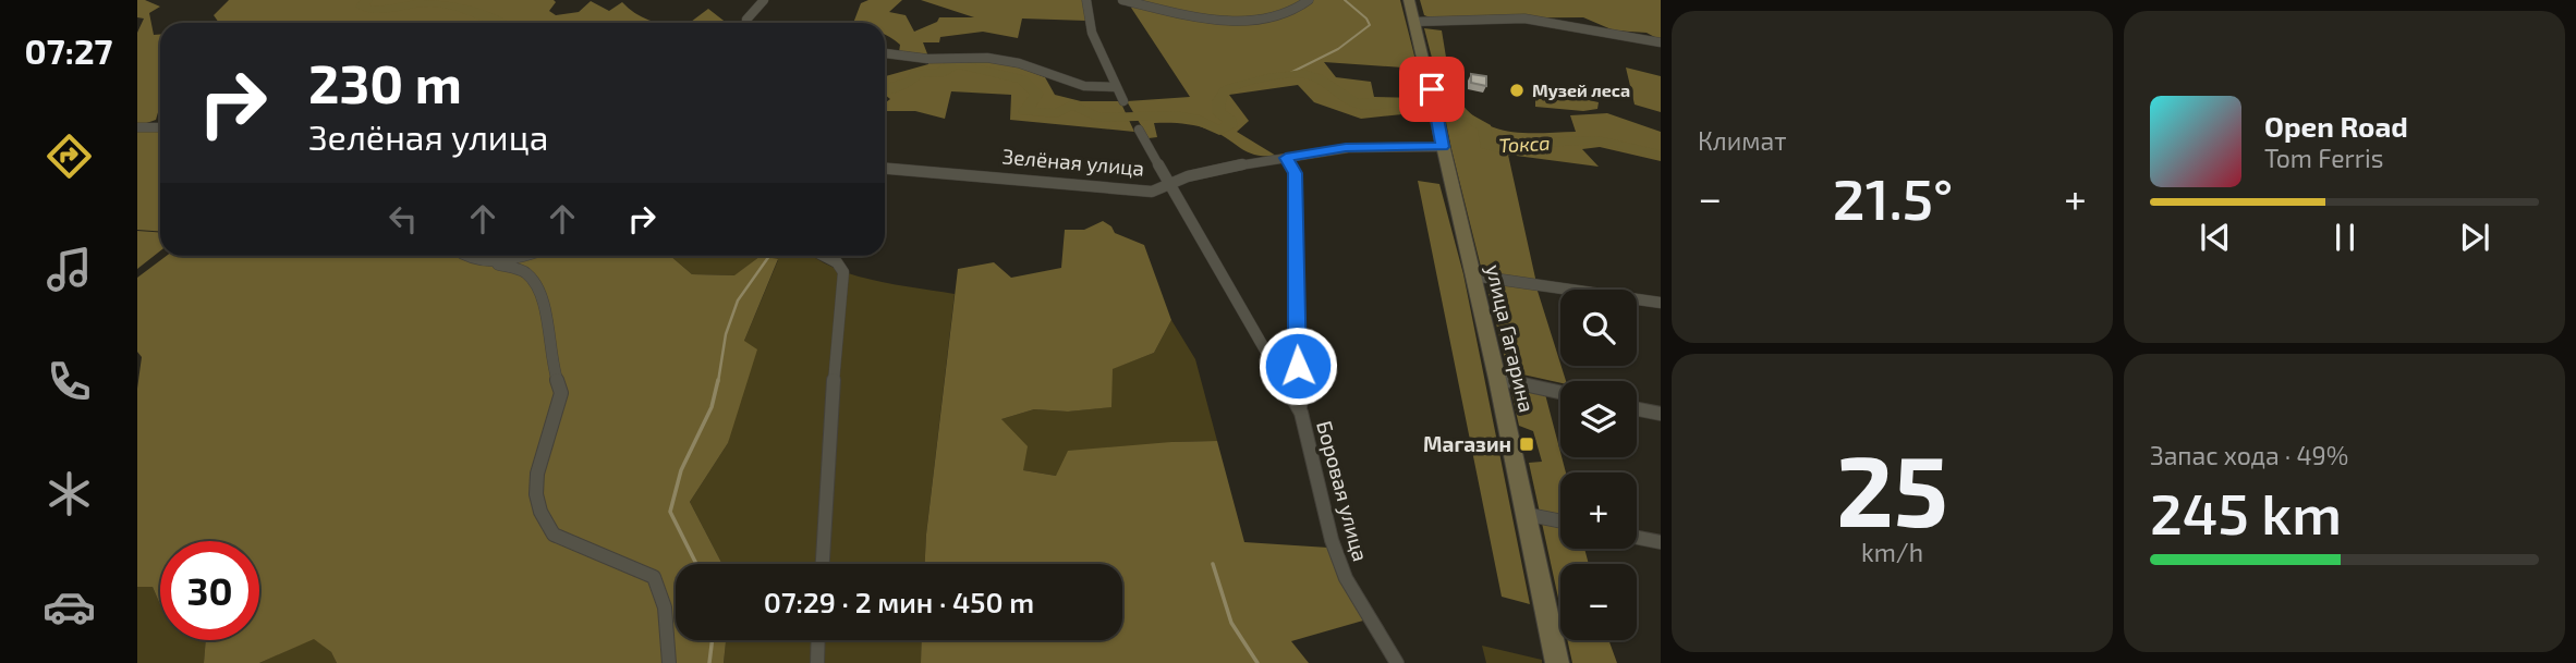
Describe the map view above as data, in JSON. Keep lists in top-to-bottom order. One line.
{"streets":{"main road":["улица Гагарина"],"street":["Зелёная улица","Боровая улица"]},"crossings":[["Зелёная улица","улица Гагарина"],["Зелёная улица","Боровая улица"]],"water":["Токса"],"places":{"other":["Музей леса"],"transit":["Магазин"]},"page":{"tabs":"07:27","tile":["Климат",["25","km/h"],["Запас хода · 49%","245 km"]],"turn":["230 m","Зелёная улица"],"song":["Open Road","Tom Ferris"],"heat":["−","21.5°","+"],"map_buttons":["+","−"],"limit":"30","trip":"07:29 · 2 мин · 450 m"}}
